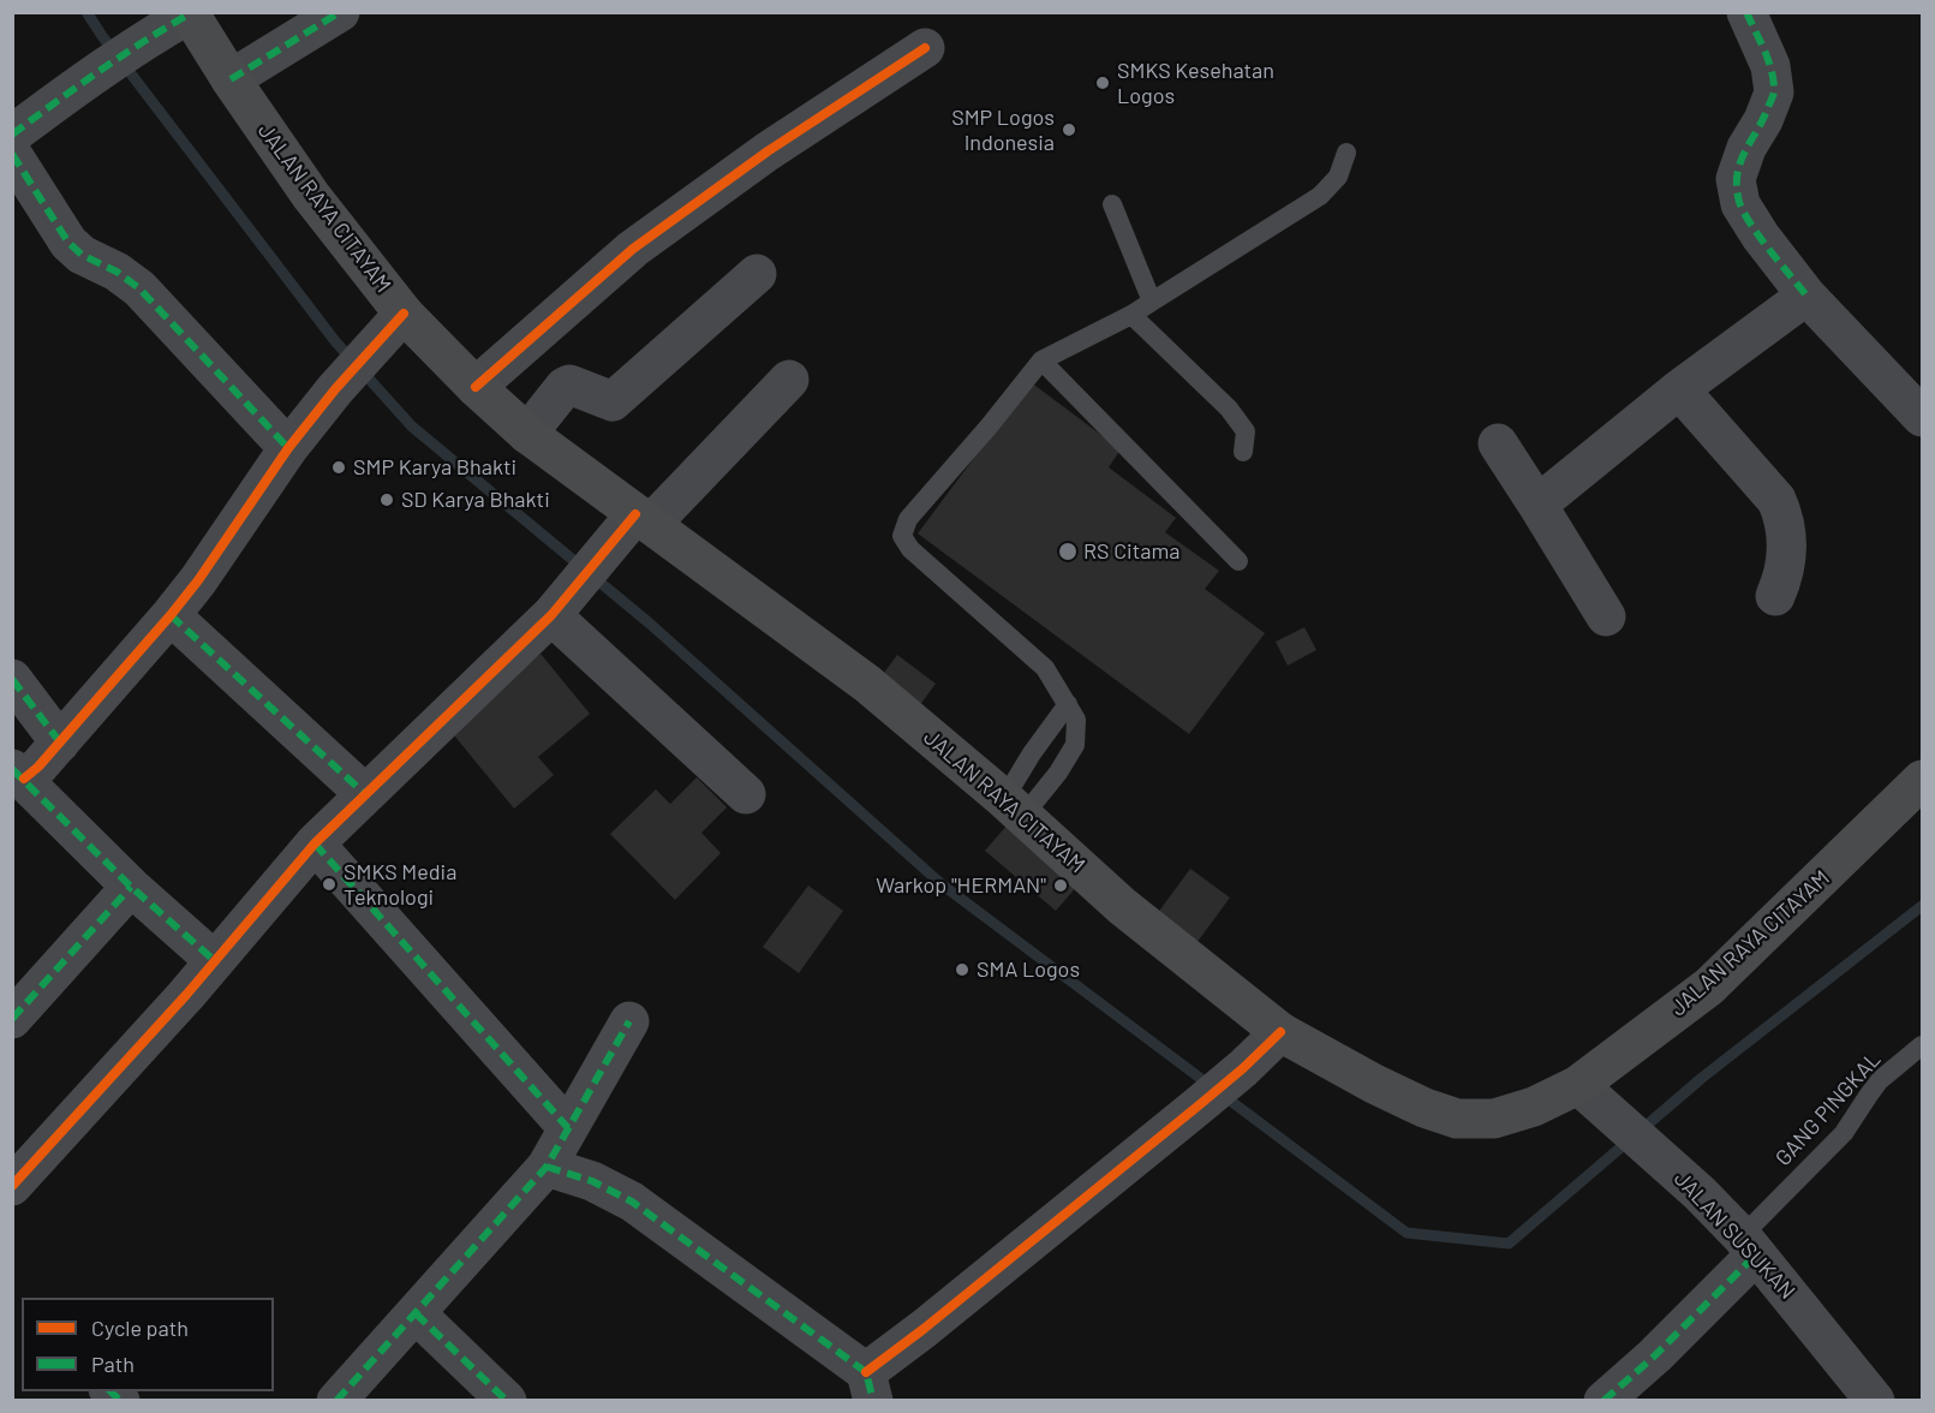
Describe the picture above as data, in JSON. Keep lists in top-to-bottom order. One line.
{"streets":{"main road":["JALAN RAYA CITAYAM"],"street":["JALAN SUSUKAN"],"lane":["GANG PINGKAL"]},"crossings":[["JALAN RAYA CITAYAM","JALAN SUSUKAN"],["GANG PINGKAL","JALAN SUSUKAN"]],"places":["SMKS Kesehatan Logos","SMP Logos Indonesia","SMP Karya Bhakti","SD Karya Bhakti","RS Citama","SMKS Media Teknologi","Warkop \"HERMAN\"","SMA Logos"],"legend":["Cycle path","Path"]}
